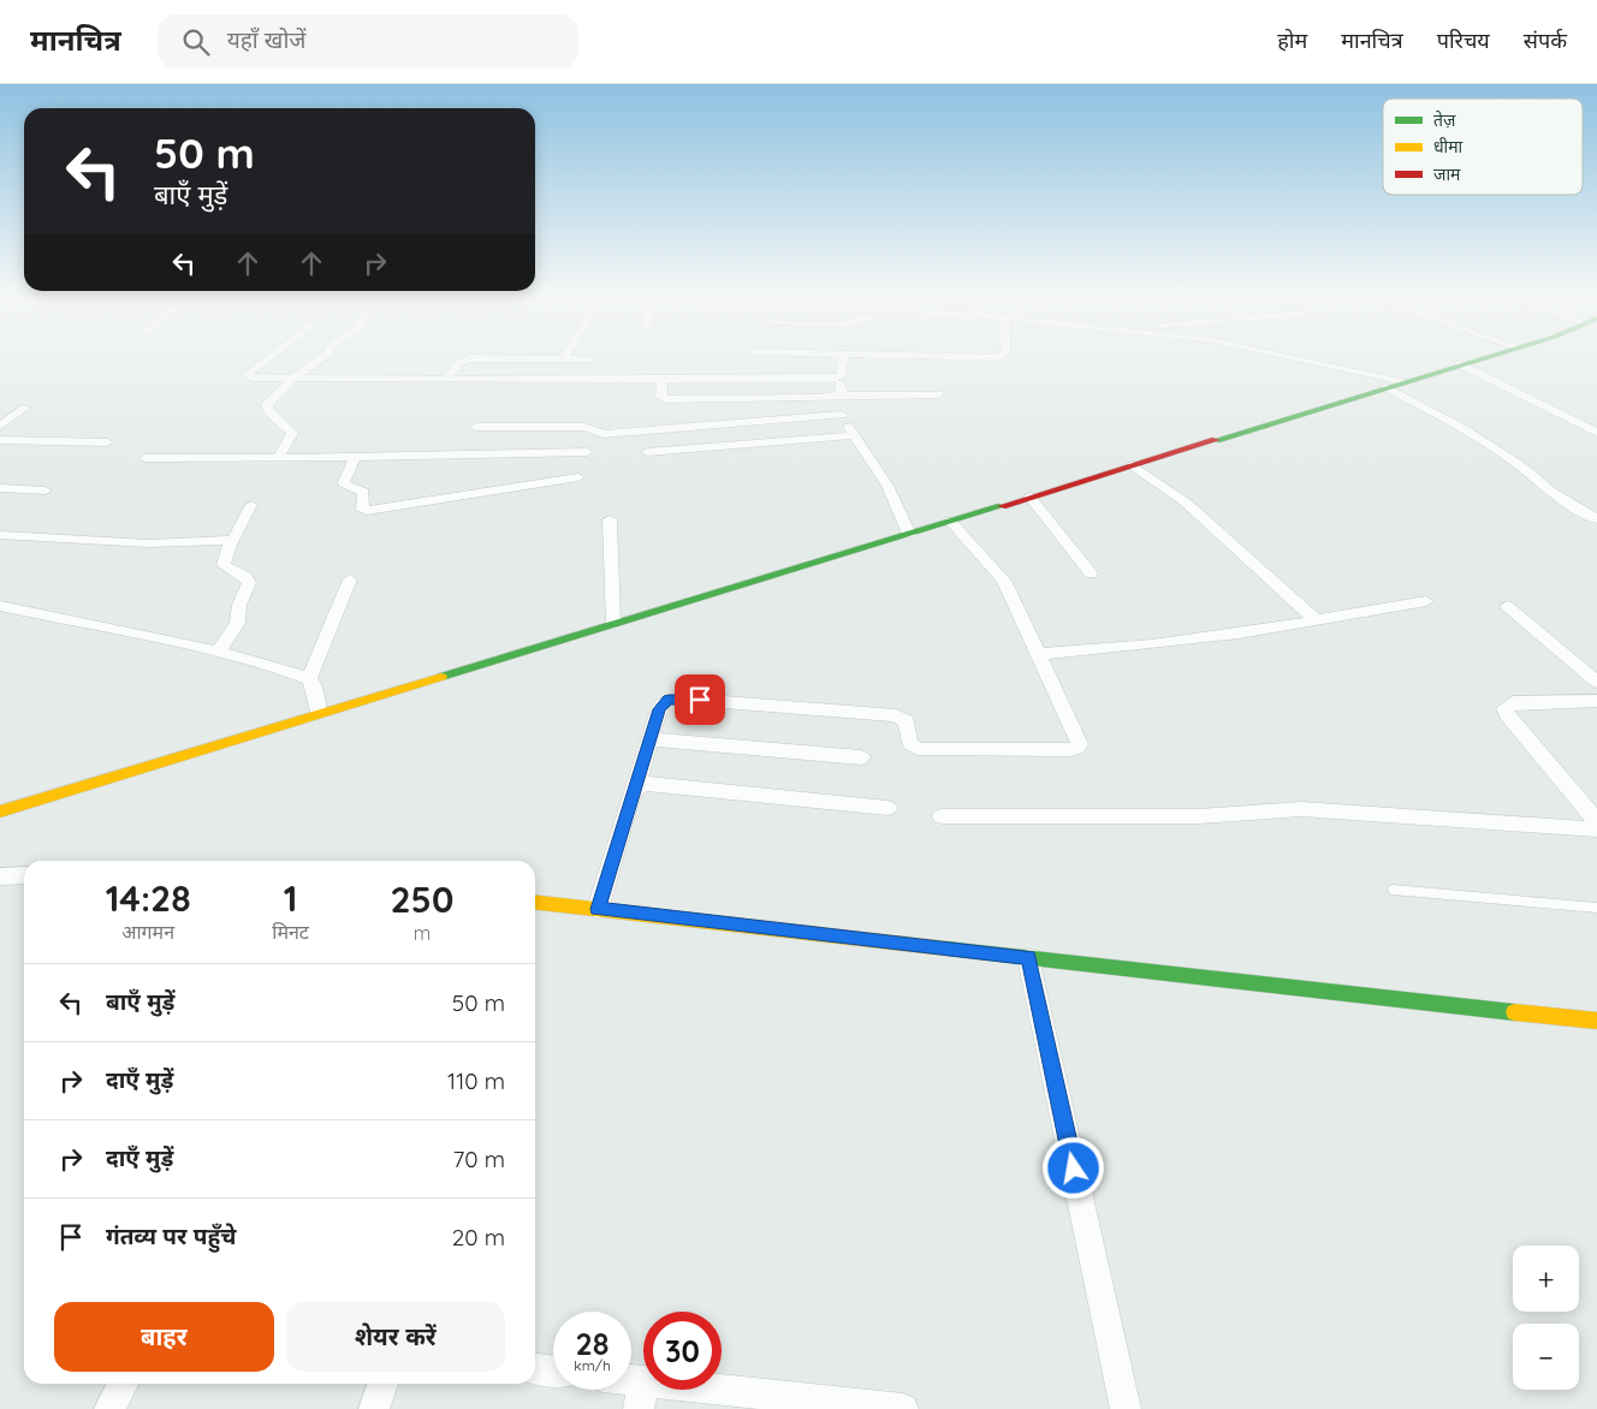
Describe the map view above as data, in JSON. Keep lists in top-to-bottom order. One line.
{"legend":["तेज़","धीमा","जाम"],"page":{"header":"मानचित्र","search":"यहाँ खोजें","nav":["होम","मानचित्र","परिचय","संपर्क"],"turn":["50 m","बाएँ मुड़ें"],"eta":["14:28","आगमन","1","मिनट","250","m"],"list":[{"name":"बाएँ मुड़ें","value":"50 m"},{"name":"दाएँ मुड़ें","value":"110 m"},{"name":"दाएँ मुड़ें","value":"70 m"},{"name":"गंतव्य पर पहुँचे","value":"20 m"}],"map_buttons":["+","−"],"buttons":["बाहर","शेयर करें"],"speed":"28 km/h","limit":"30"}}
